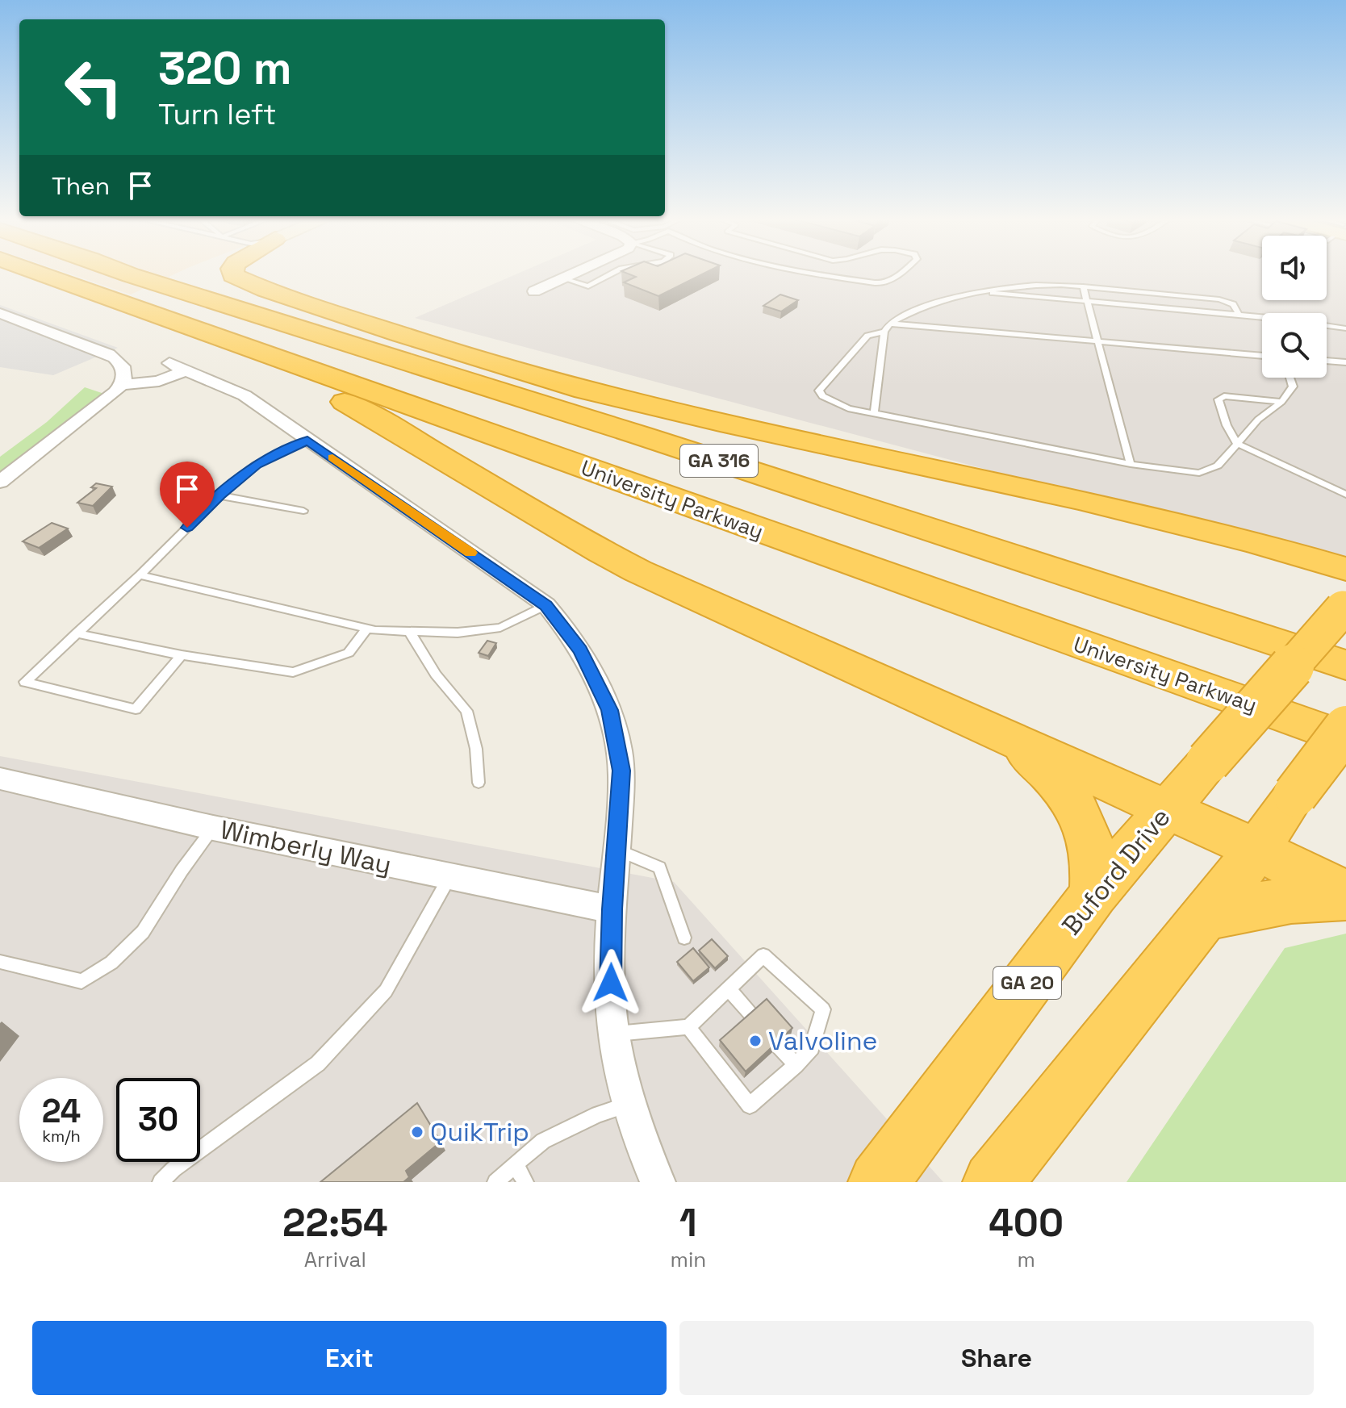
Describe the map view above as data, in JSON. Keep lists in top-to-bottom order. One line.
{"streets":{"highway":["GA 316","University Parkway","Buford Drive","GA 20"],"street":["Wimberly Way"]},"places":["Valvoline","QuikTrip"],"page":{"turn":["320 m","Turn left"],"then":"Then","speed":"24 km/h","limit":"30","eta":["22:54","Arrival","1","min","400","m"],"buttons":["Exit","Share"]}}
